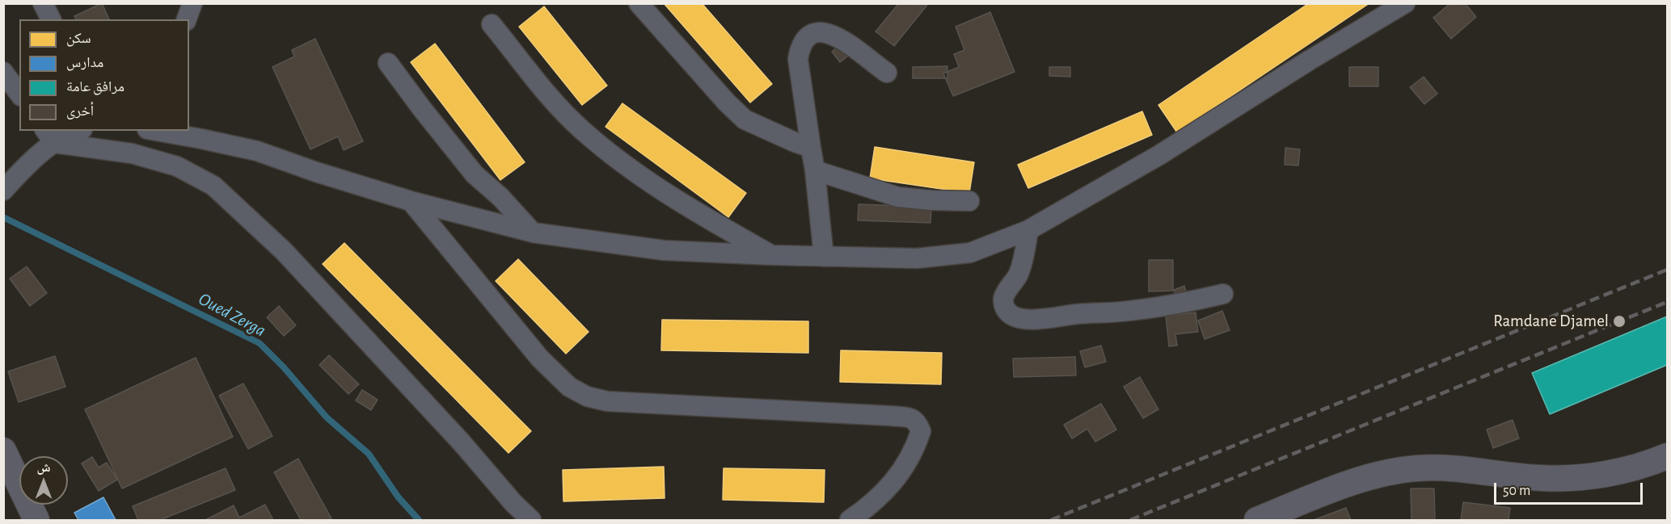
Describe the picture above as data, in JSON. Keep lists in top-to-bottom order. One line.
{"water":["Oued Zerga"],"places":["Ramdane Djamel"],"legend":["سكن","مدارس","مرافق عامة","أخرى"],"scale_bar":"50 m","north":"top"}
